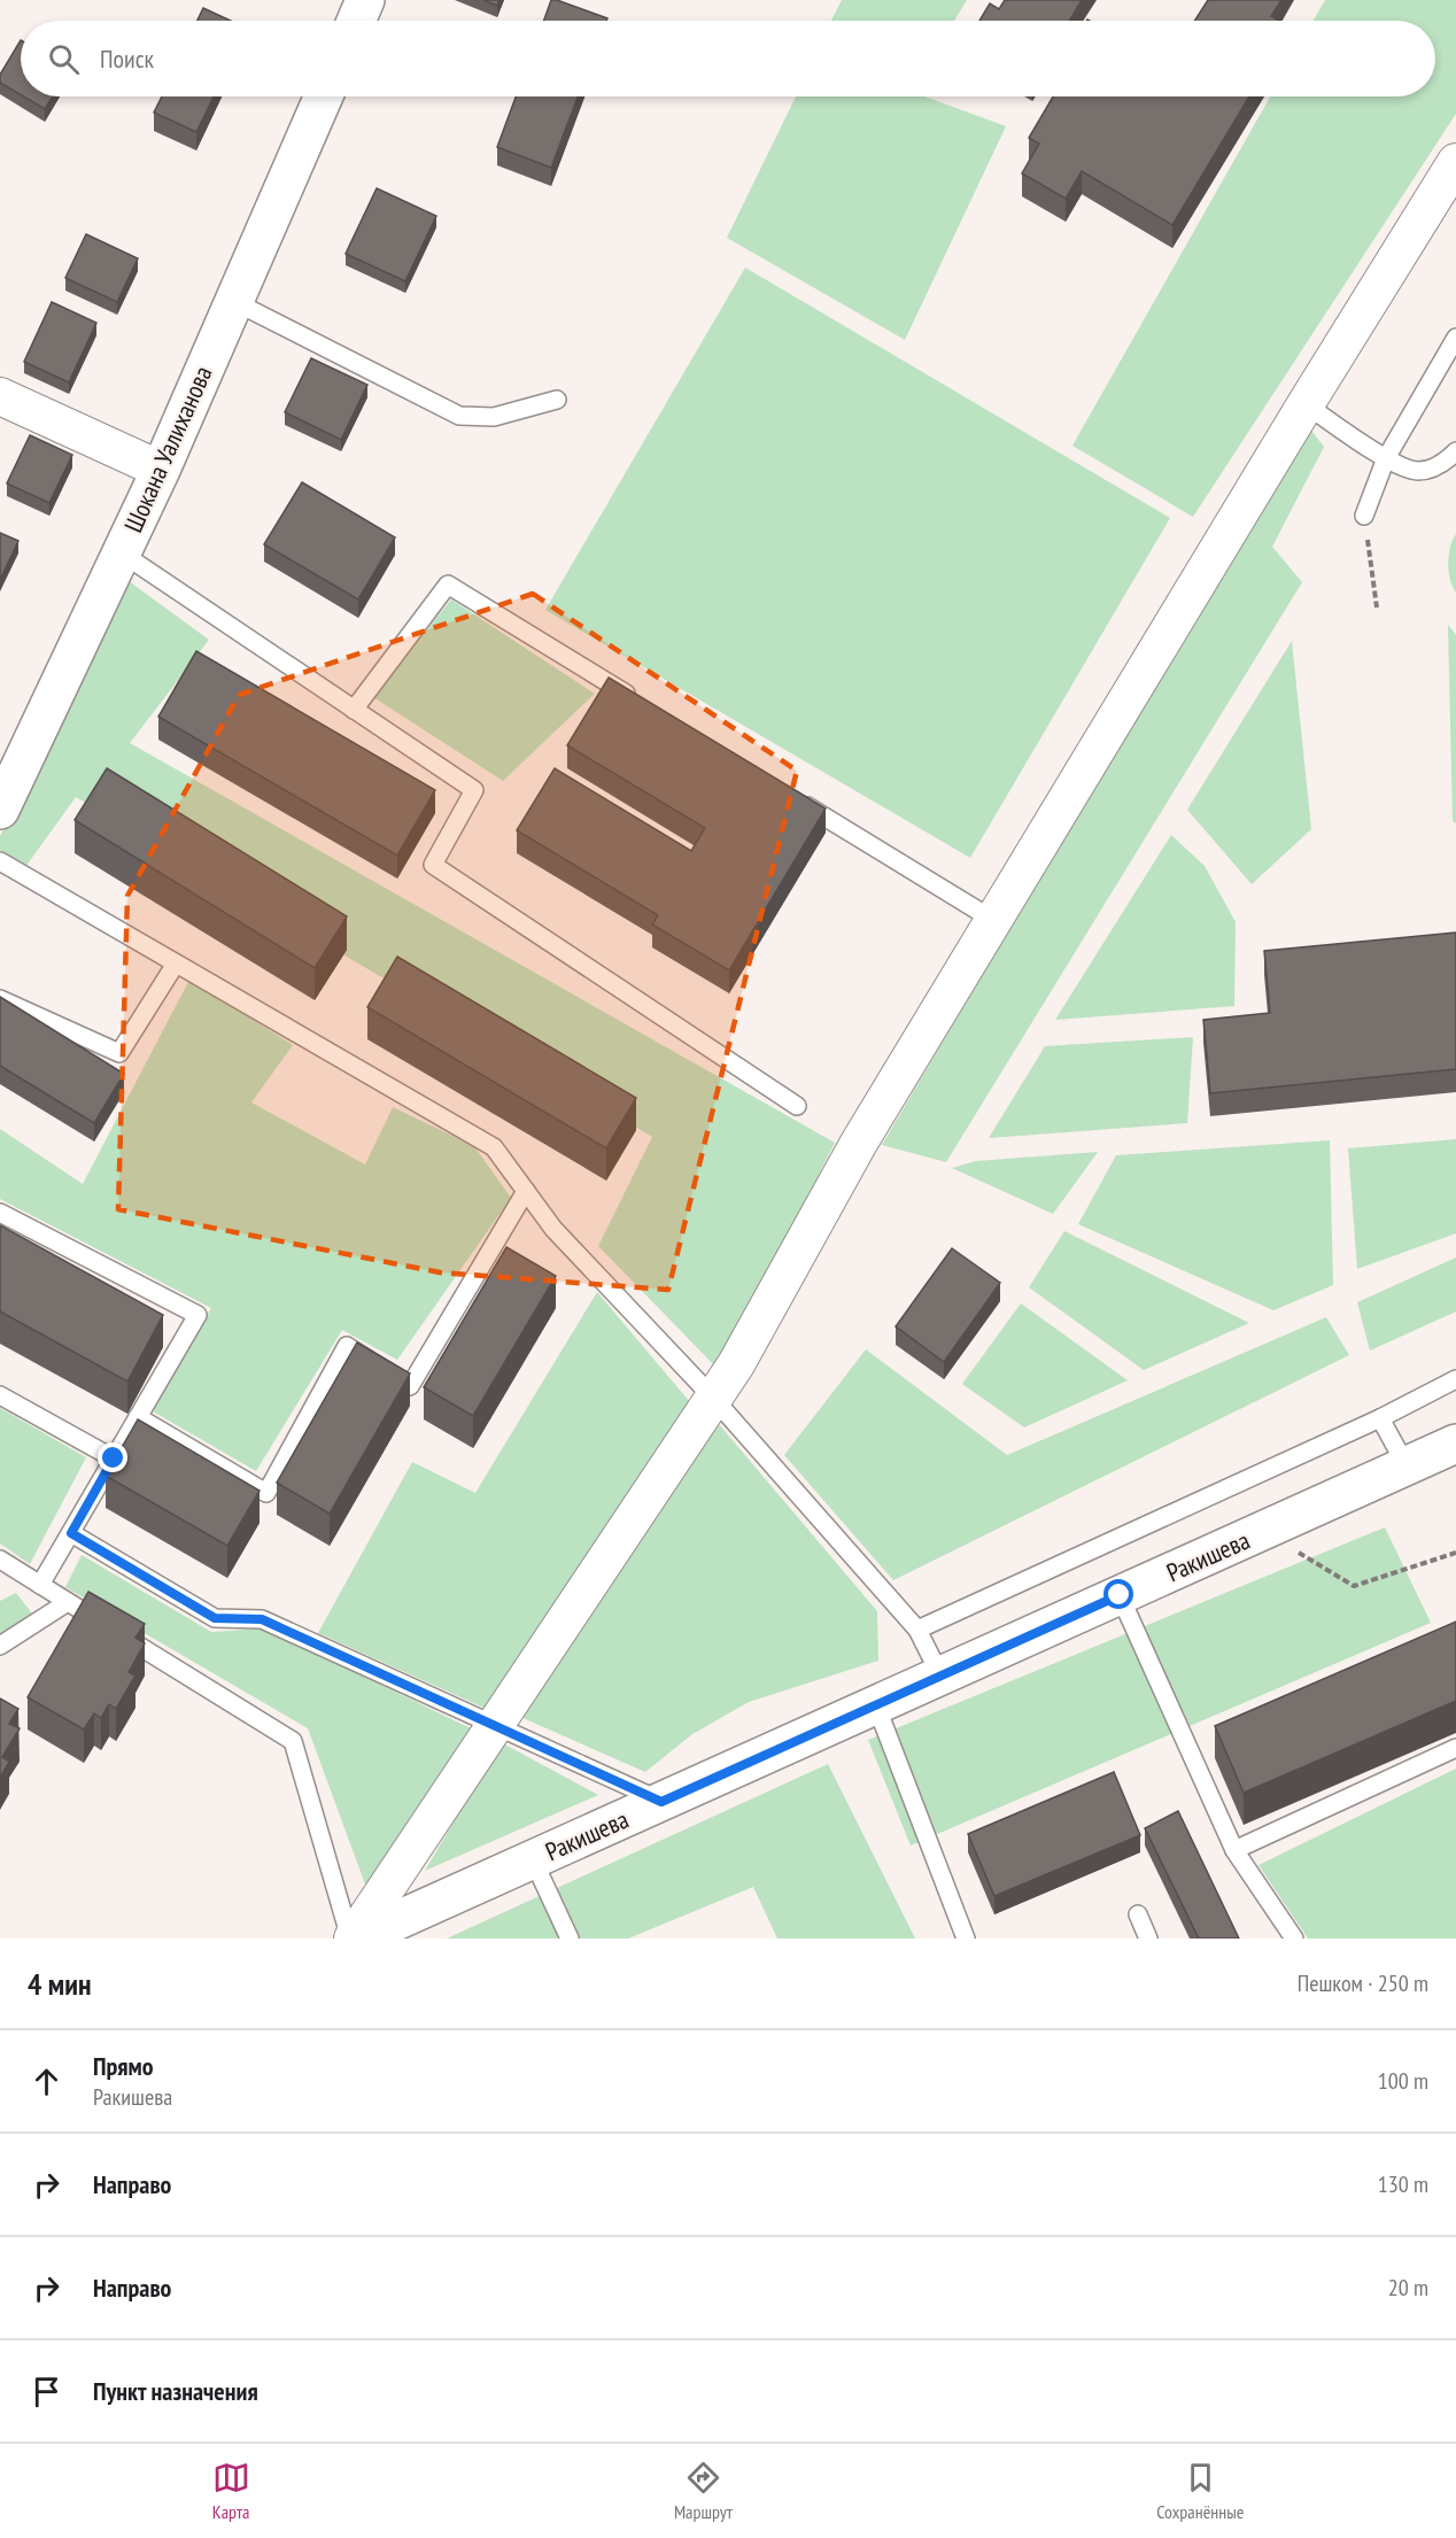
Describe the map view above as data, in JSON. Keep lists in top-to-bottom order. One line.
{"streets":{"street":["Шокана Уалиханова","Ракишева"]},"page":{"search":"Поиск","heading":["4 мин","Пешком · 250 m"],"list":[["Прямо","Ракишева","100 m"],["Направо","130 m"],["Направо","20 m"],"Пункт назначения"],"nav":["Карта","Маршрут","Сохранённые"]}}
